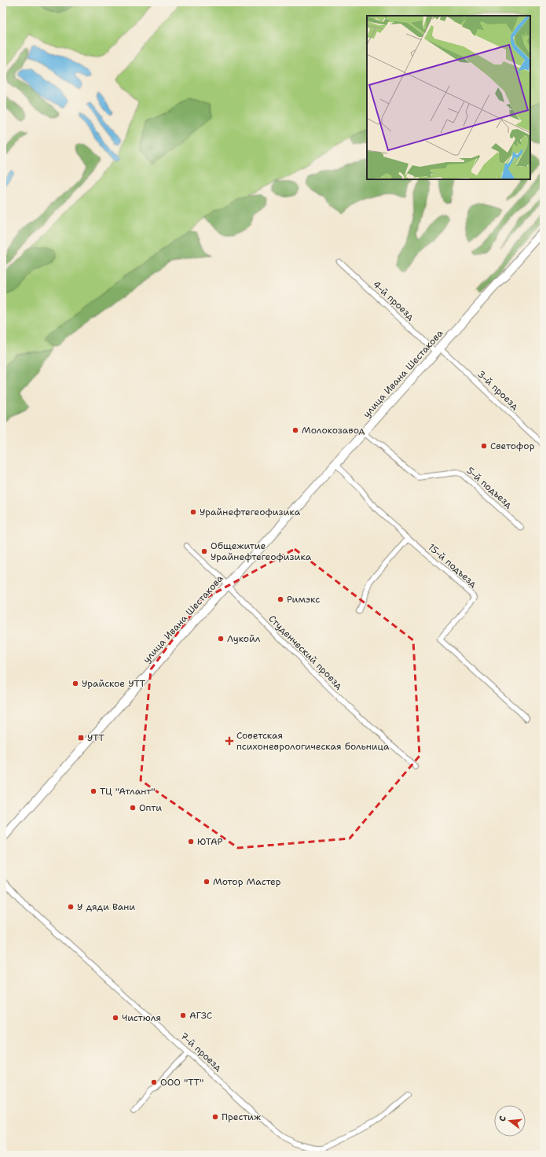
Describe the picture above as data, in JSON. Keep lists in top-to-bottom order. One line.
{"streets":{"main road":["улица Ивана Шестакова"],"street":["4-й проезд","3-й проезд","5-й подъезд","15-й подъезд","Студенческий проезд","7-й проезд"]},"crossings":[["4-й проезд","улица Ивана Шестакова"],["4-й проезд","3-й проезд"],["улица Ивана Шестакова","3-й проезд"],["улица Ивана Шестакова","5-й подъезд"],["улица Ивана Шестакова","15-й подъезд"],["улица Ивана Шестакова","Студенческий проезд"]],"places":{"other":["Молокозавод","Светофор","Урайнефтегеофизика","Общежитие Урайнефтегеофизика","Римэкс","Лукойл","Урайское УТТ","ТЦ \"Атлант\"","Опти","ЮТАР","Мотор Мастер","У дяди Вани","АГЗС","Чистюля","ООО \"ТТ\"","Престиж"],"transit":["УТТ"],"health":["Советская психоневрологическая больница"]},"north":"left"}
